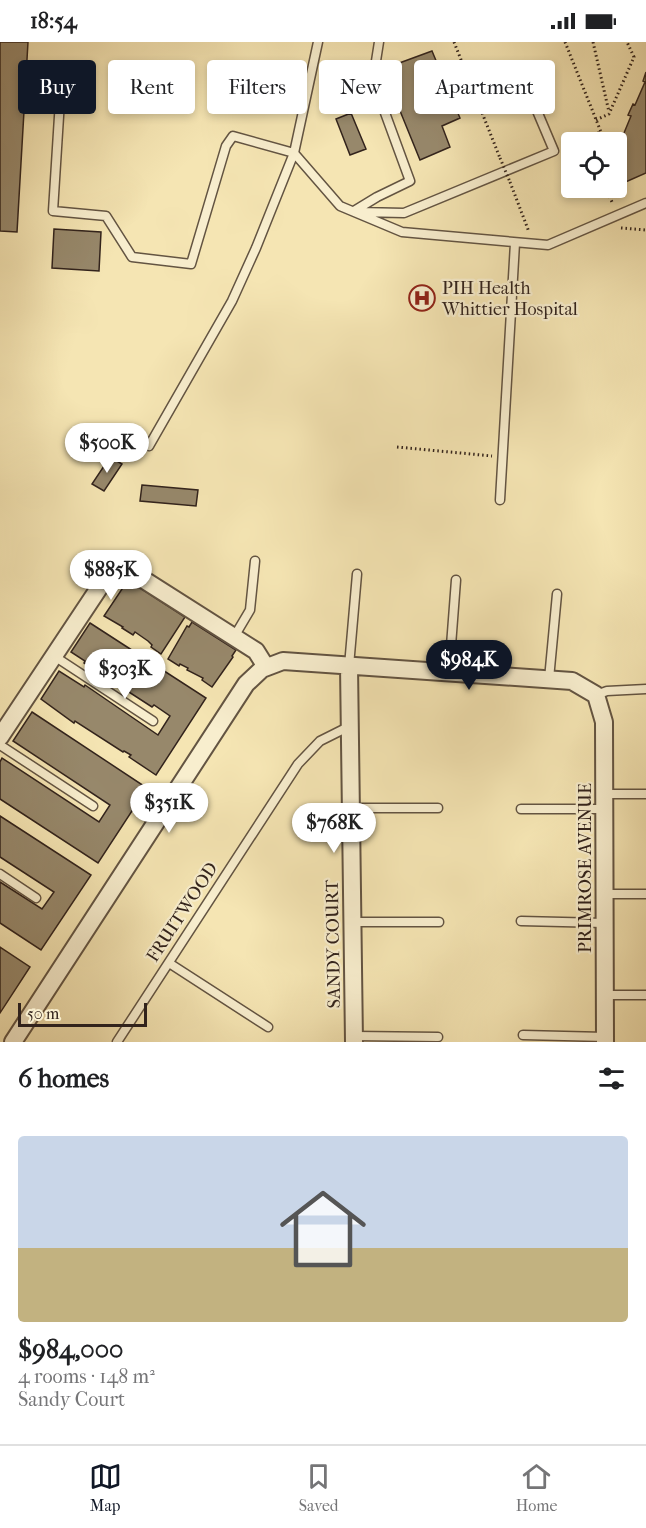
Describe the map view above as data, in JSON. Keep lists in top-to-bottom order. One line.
{"streets":{"street":["PRIMROSE AVENUE","SANDY COURT"],"lane":["FRUITWOOD"]},"crossings":[["FRUITWOOD","SANDY COURT"]],"places":{"hospital":["PIH Health Whittier Hospital"]},"scale_bar":"50 m","page":{"status":"18:54","chip":["Buy","Rent","Filters","New","Apartment"],"price":["$500K","$885K","$984K","$303K","$351K","$768K"],"scale":"50 m","heading":"6 homes","list":[{"name":"$984,000","note":"4 rooms · 148 m² · Sandy Court"}],"tabs":["Map","Saved","Home"]}}
